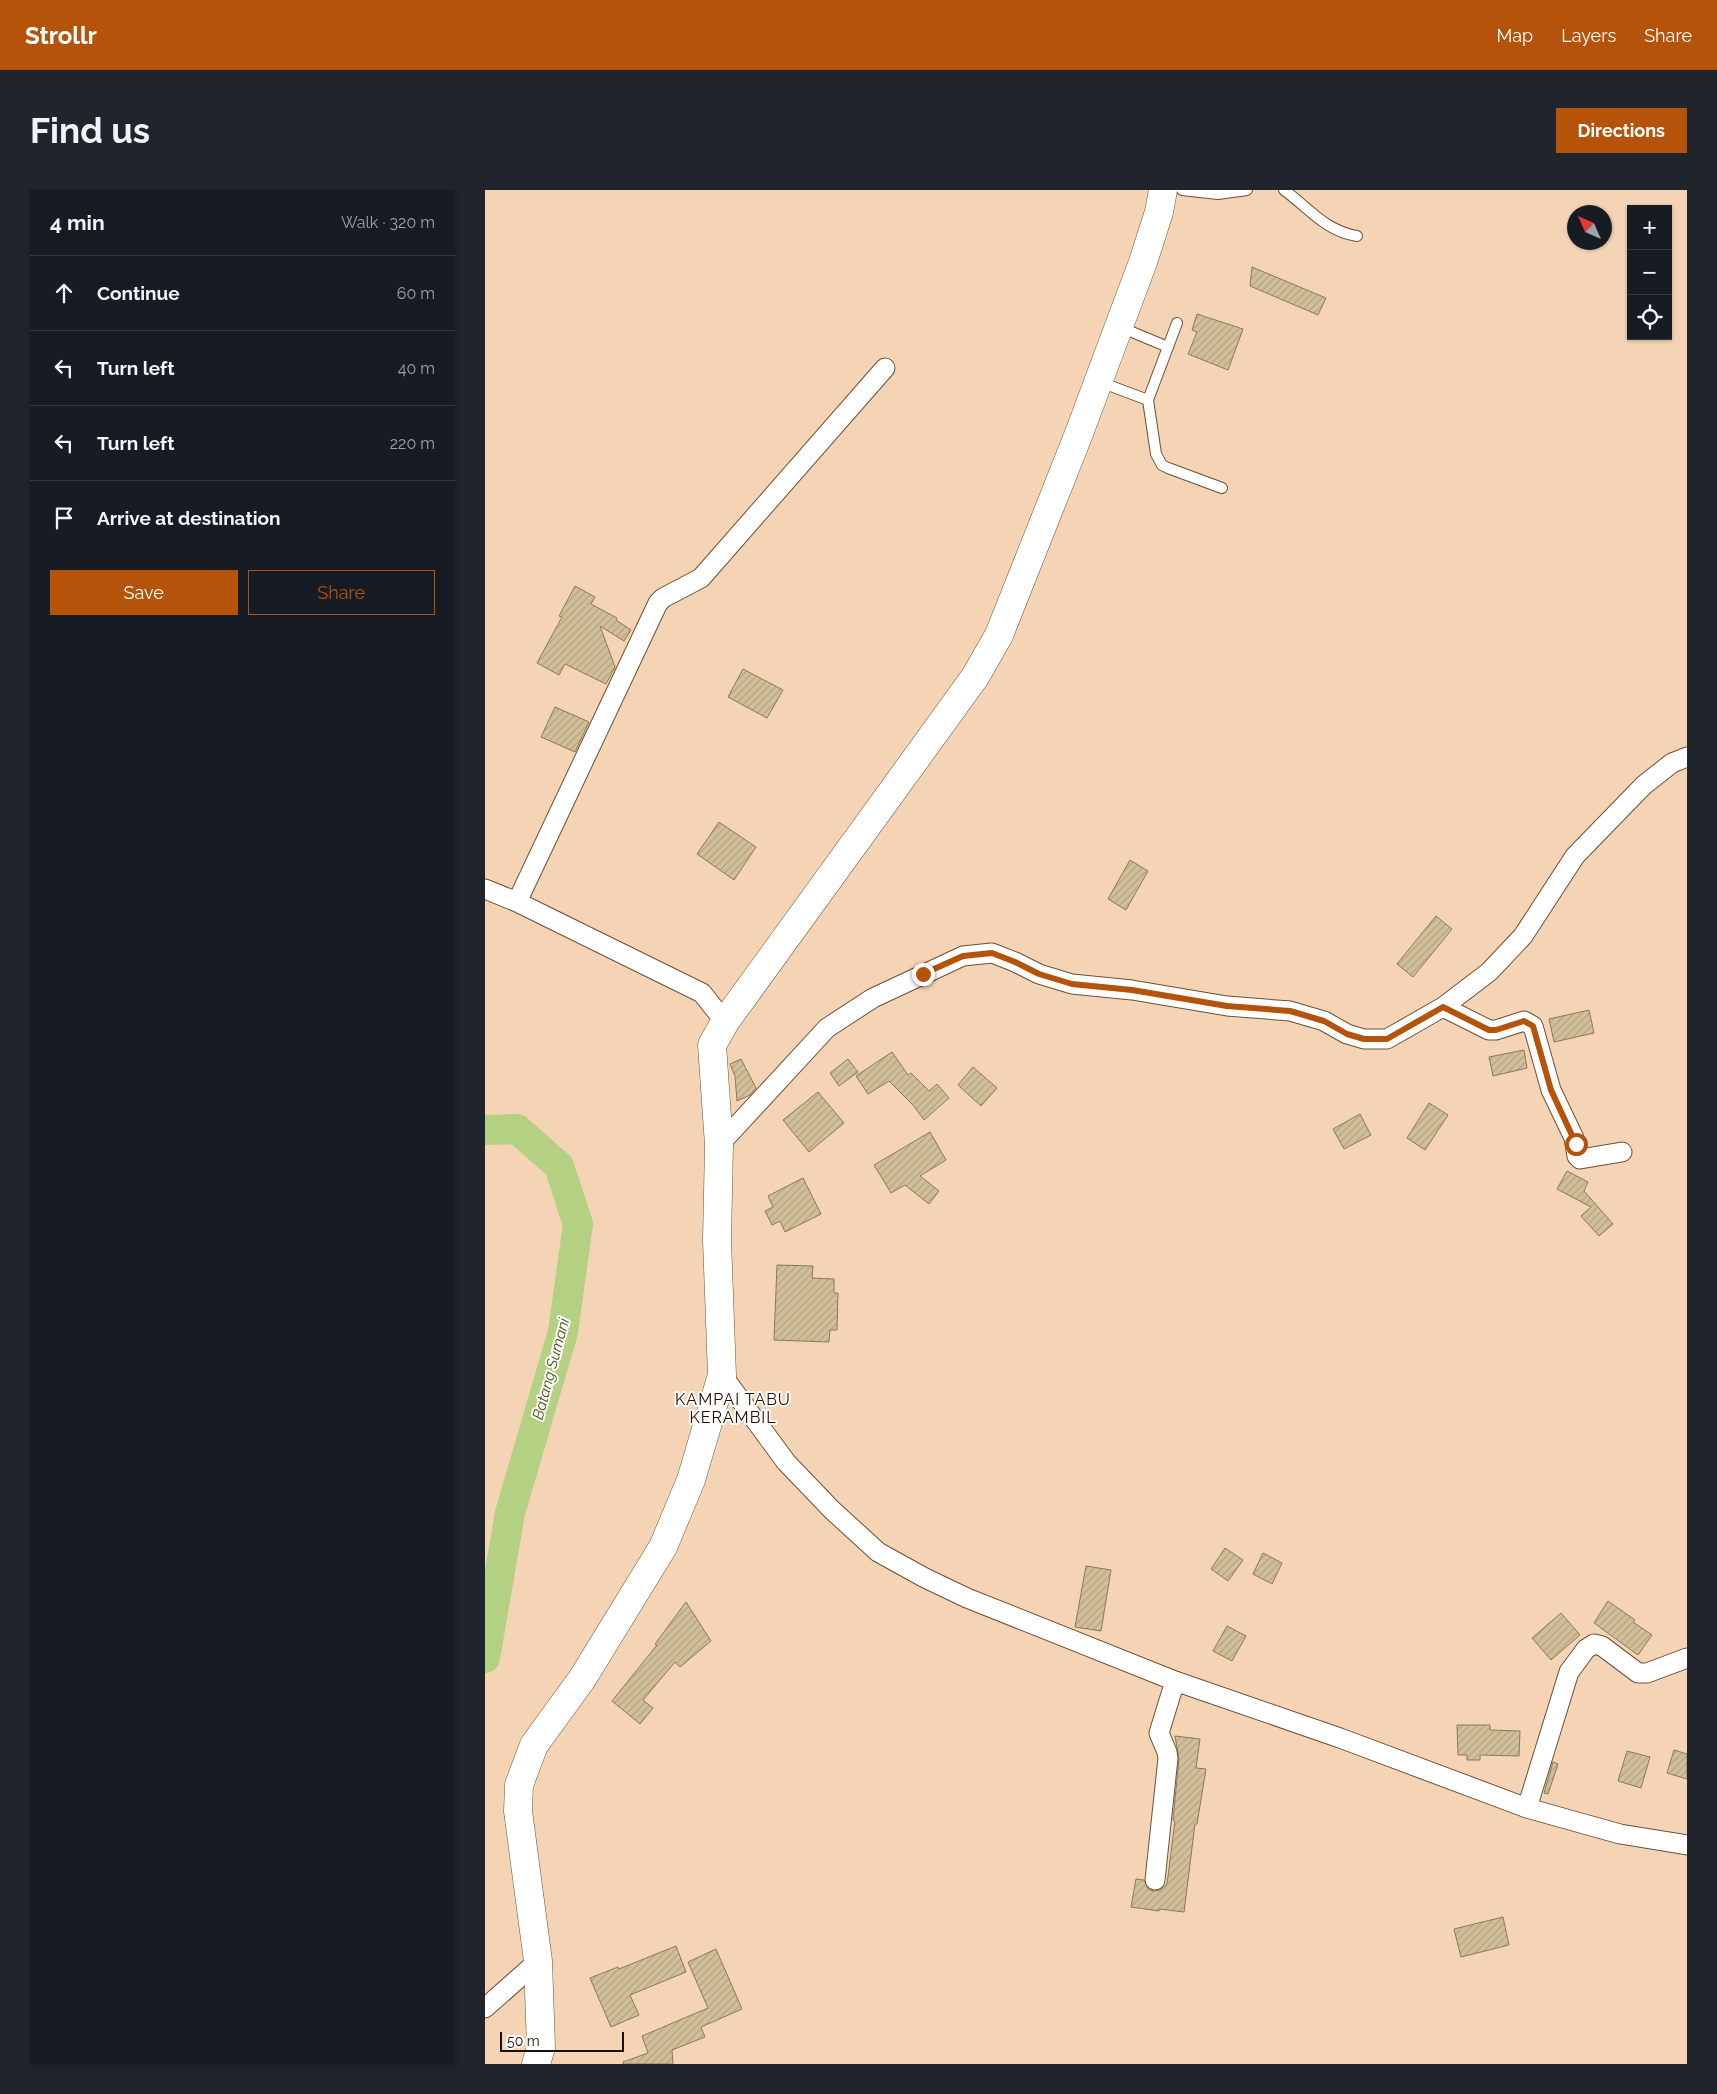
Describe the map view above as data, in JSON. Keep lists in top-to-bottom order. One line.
{"districts":["KAMPAI TABU KERAMBIL"],"water":["Batang Sumani"],"scale_bar":"50 m","north":"top left","page":{"header":"Strollr","nav":["Map","Layers","Share"],"buttons":["Directions",["Save","Share"]],"title":"Find us","heading":["4 min","Walk · 320 m"],"map_buttons":["+","−"],"list":[["Continue","60 m"],["Turn left","40 m"],["Turn left","220 m"],"Arrive at destination"],"scale":"50 m"}}
